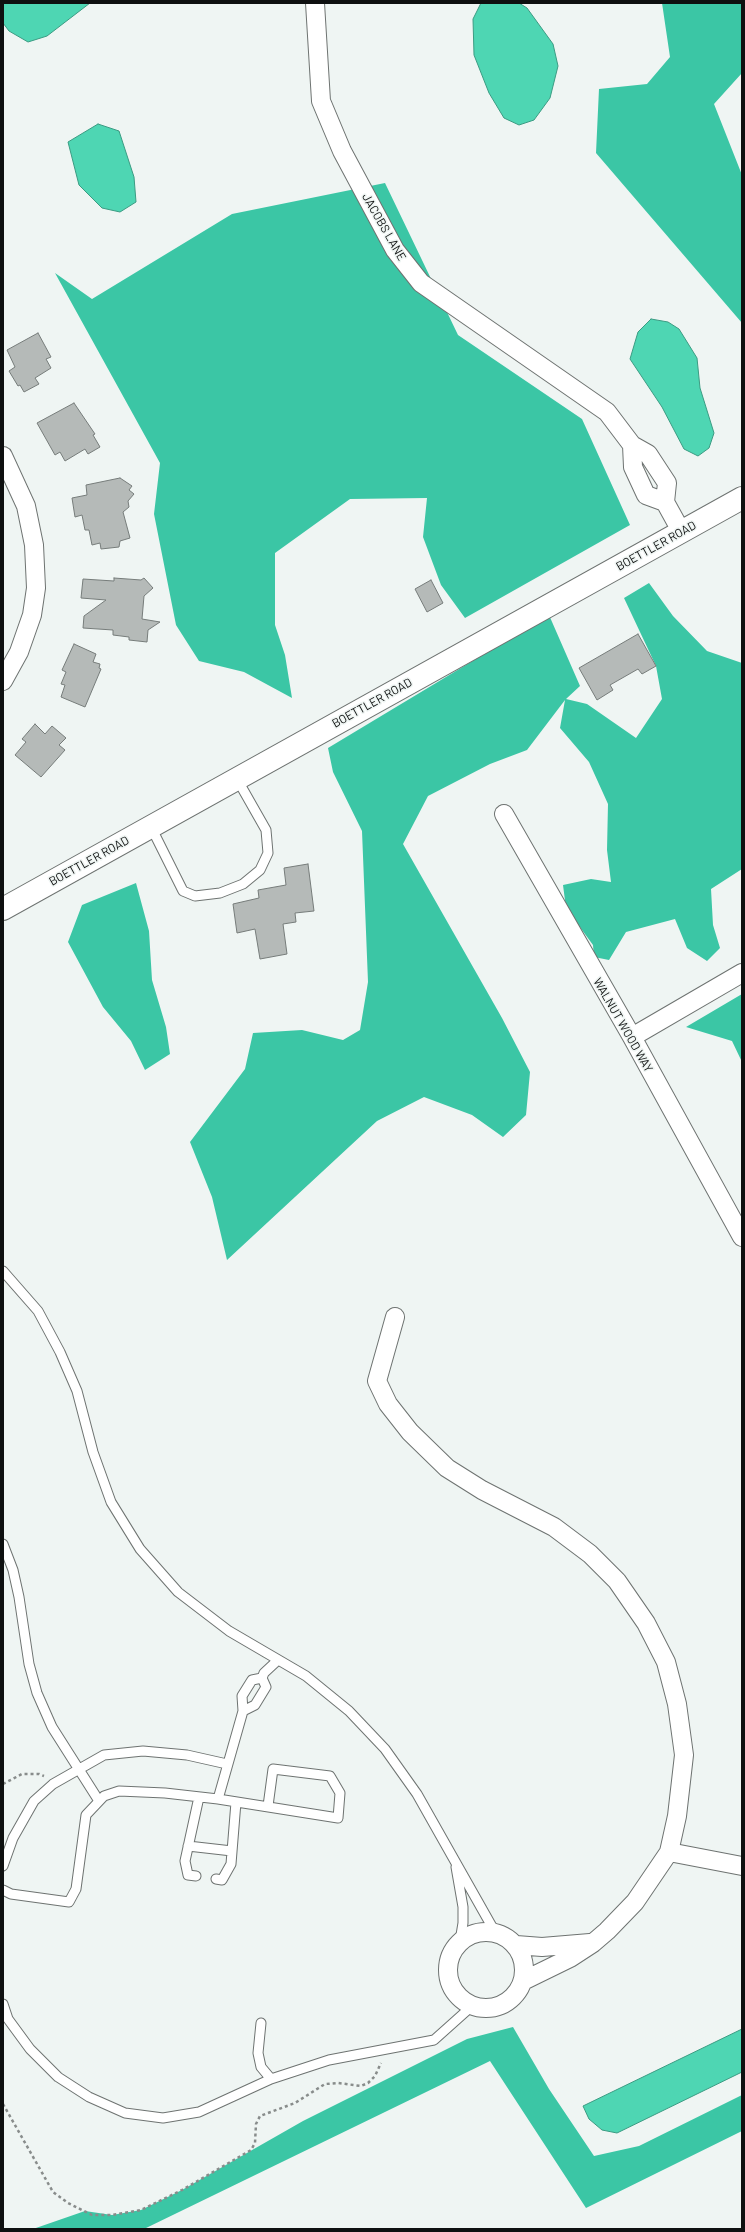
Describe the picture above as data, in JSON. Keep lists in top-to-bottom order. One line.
{"streets":{"street":["JACOBS LANE","BOETTLER ROAD","WALNUT WOOD WAY"]},"crossings":[["JACOBS LANE","BOETTLER ROAD"]]}
